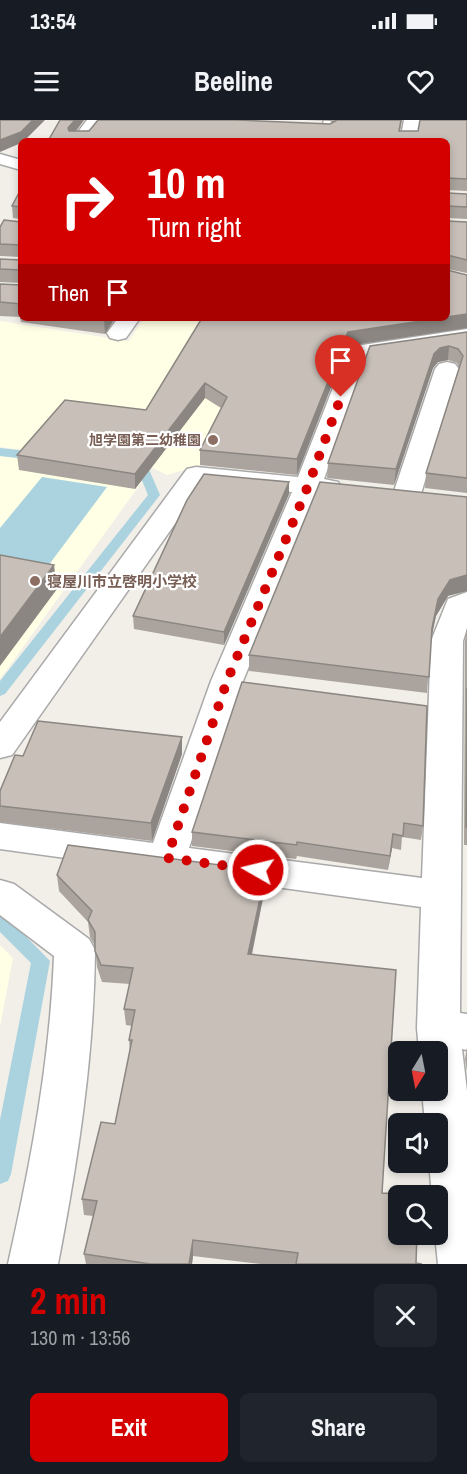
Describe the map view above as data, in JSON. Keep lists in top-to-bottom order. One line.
{"places":["旭学園第二幼稚園","寝屋川市立啓明小学校"],"north":"bottom","page":{"status":"13:54","header":"Beeline","turn":["10 m","Turn right"],"then":"Then","heading":["2 min","130 m · 13:56"],"buttons":["Exit","Share"]}}
